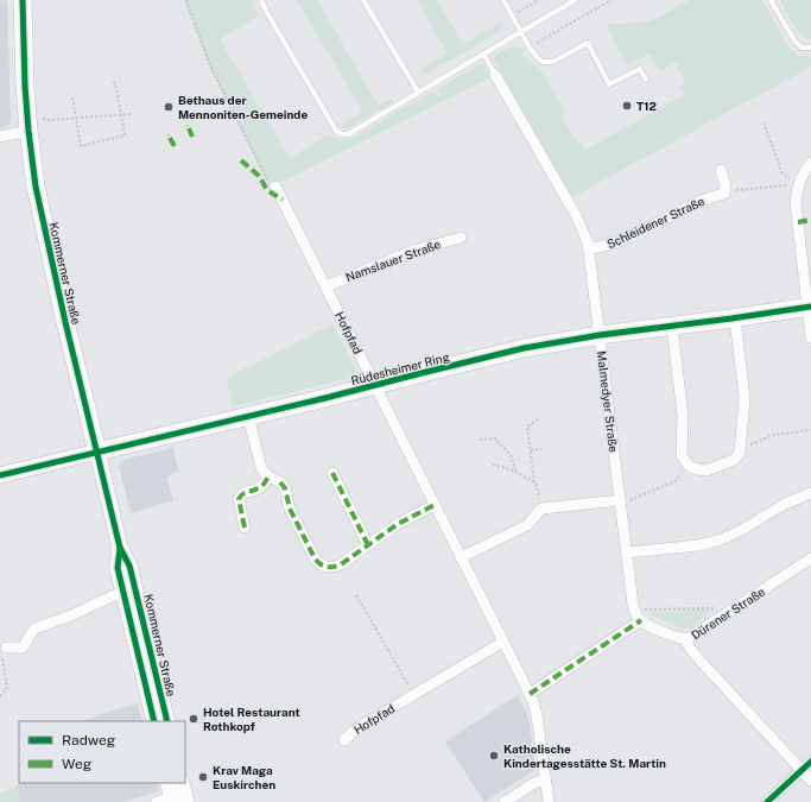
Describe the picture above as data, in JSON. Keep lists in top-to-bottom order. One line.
{"streets":{"main road":["Kommerner Straße","Rüdesheimer Ring"],"street":["Schleidener Straße","Namslauer Straße","Hofpfad","Malmedyer Straße","Dürener Straße"]},"crossings":[["Schleidener Straße","Malmedyer Straße"],["Namslauer Straße","Hofpfad"],["Kommerner Straße","Rüdesheimer Ring"],["Hofpfad","Rüdesheimer Ring"],["Rüdesheimer Ring","Malmedyer Straße"],["Malmedyer Straße","Dürener Straße"]],"places":["T12","Bethaus der Mennoniten-Gemeinde","Hotel Restaurant Rothkopf","Katholische Kindertagesstätte St. Martin","Krav Maga Euskirchen"],"legend":["Radweg","Weg"]}
